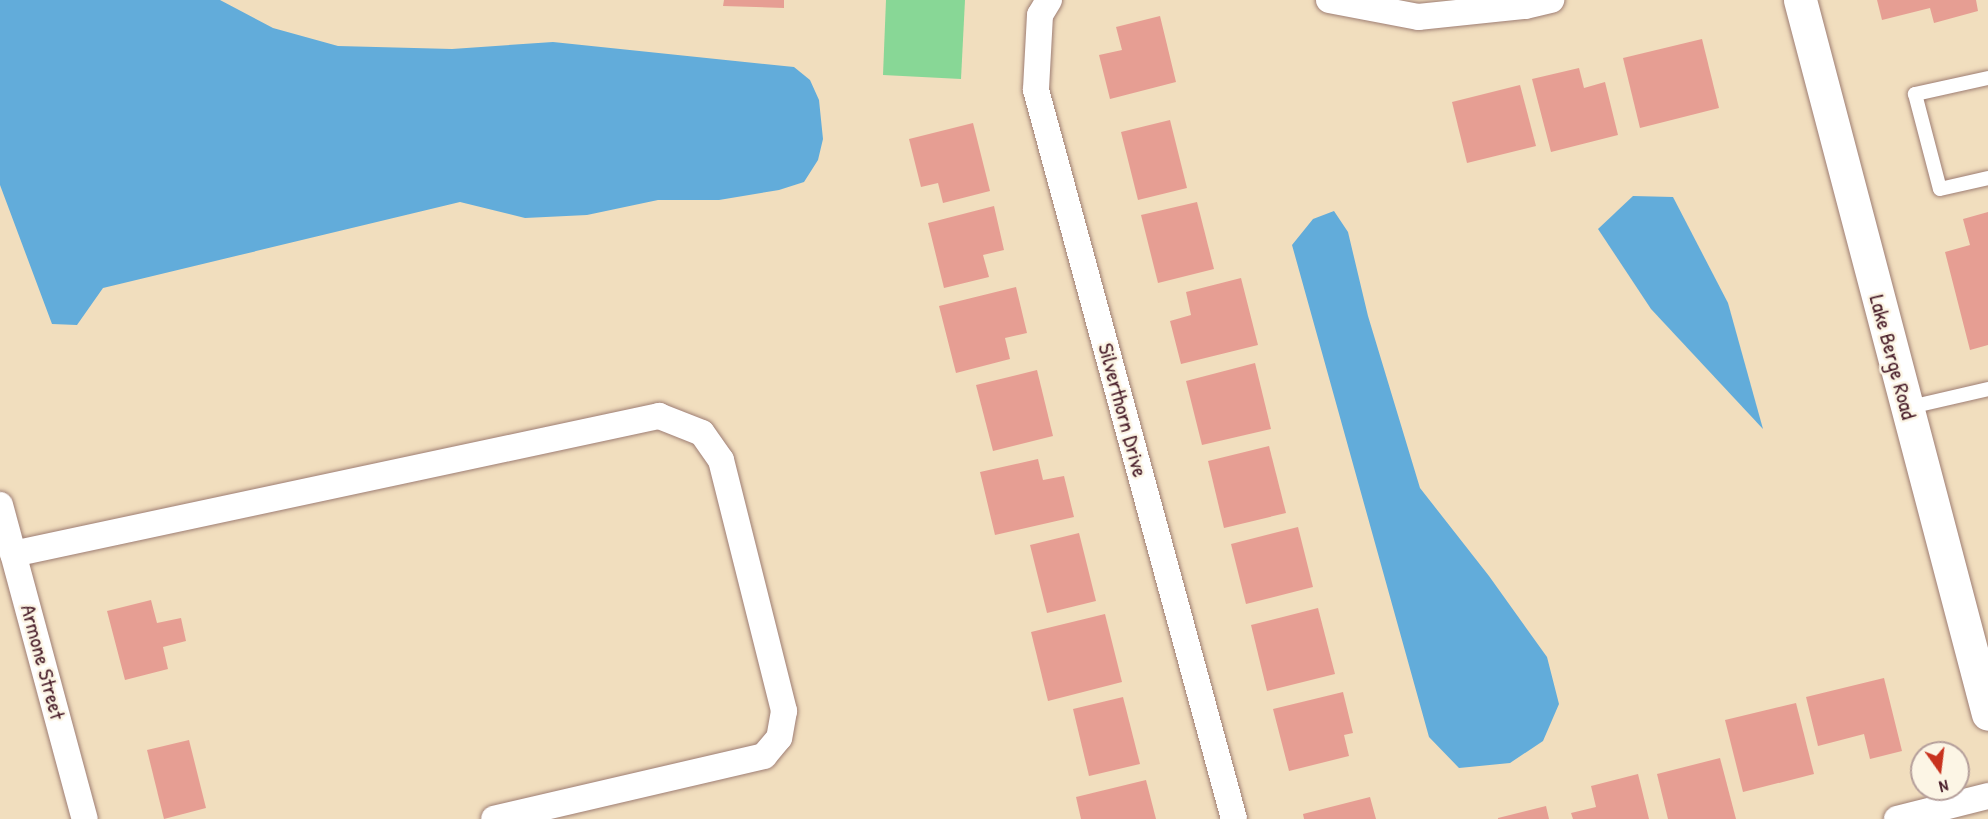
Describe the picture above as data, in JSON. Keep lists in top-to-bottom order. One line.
{"streets":{"street":["Lake Berge Road","Silverthorn Drive","Armone Street"]},"north":"bottom"}
